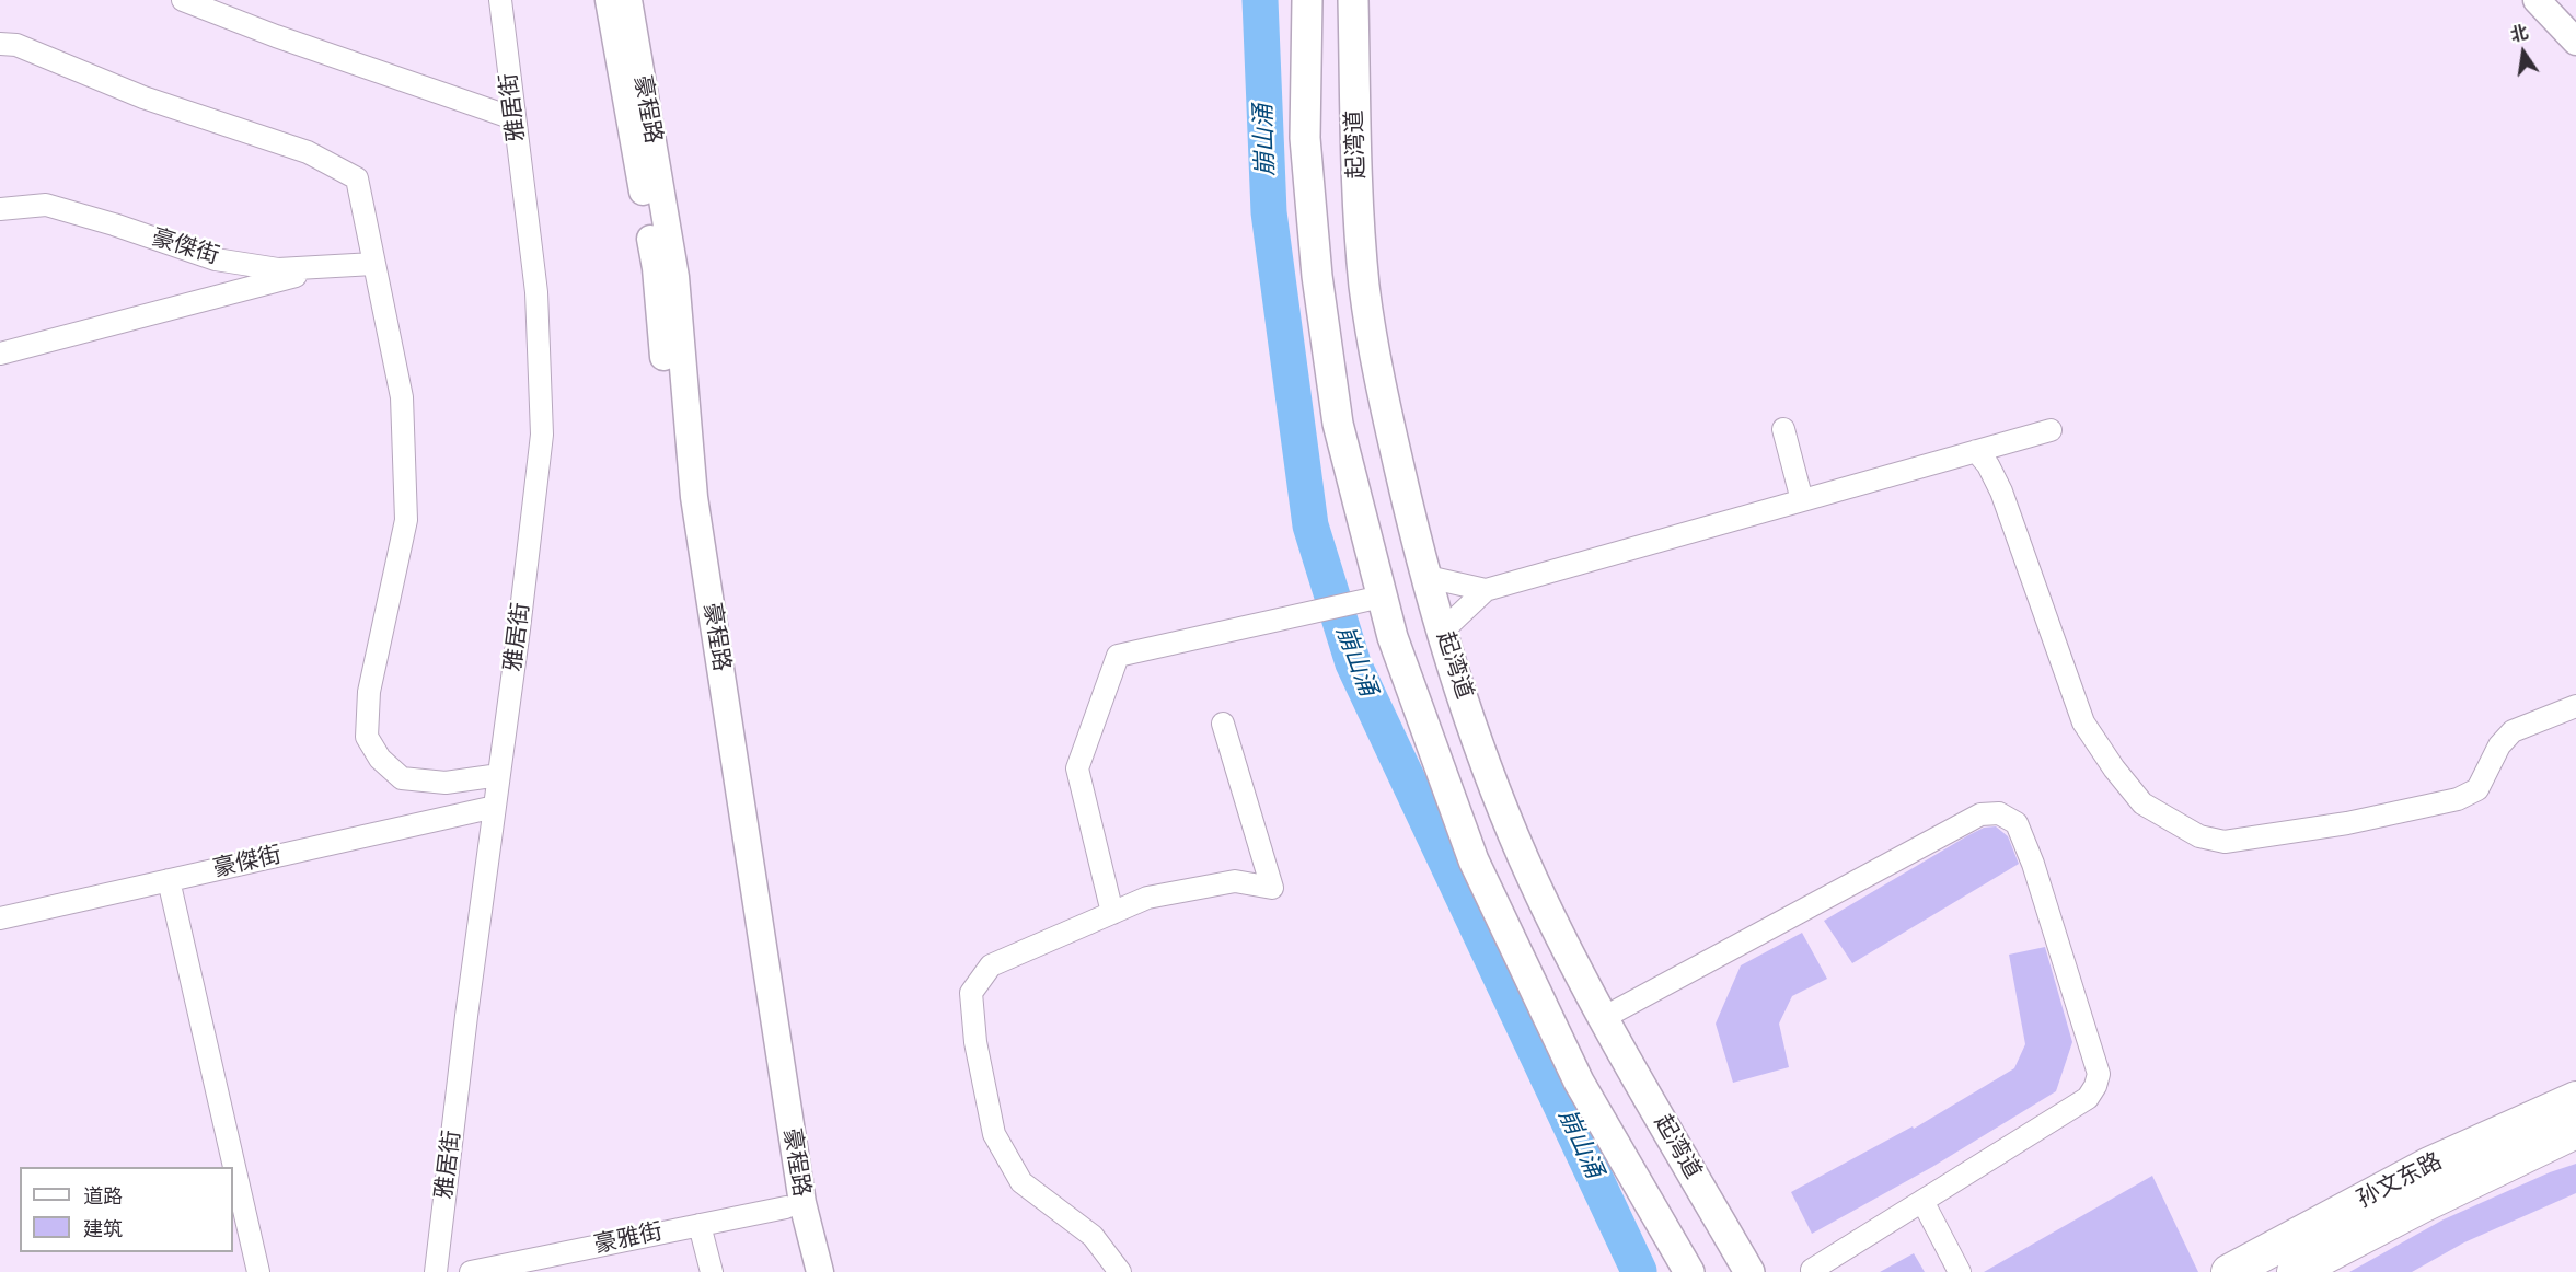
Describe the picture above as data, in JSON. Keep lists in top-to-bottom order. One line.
{"streets":{"main road":["起湾道","孙文东路"],"street":["雅居街","豪程路","豪傑街","豪雅街"]},"crossings":[["雅居街","豪傑街"],["豪程路","豪雅街"]],"water":["崩山涌"],"legend":["道路","建筑"],"north":"top"}
